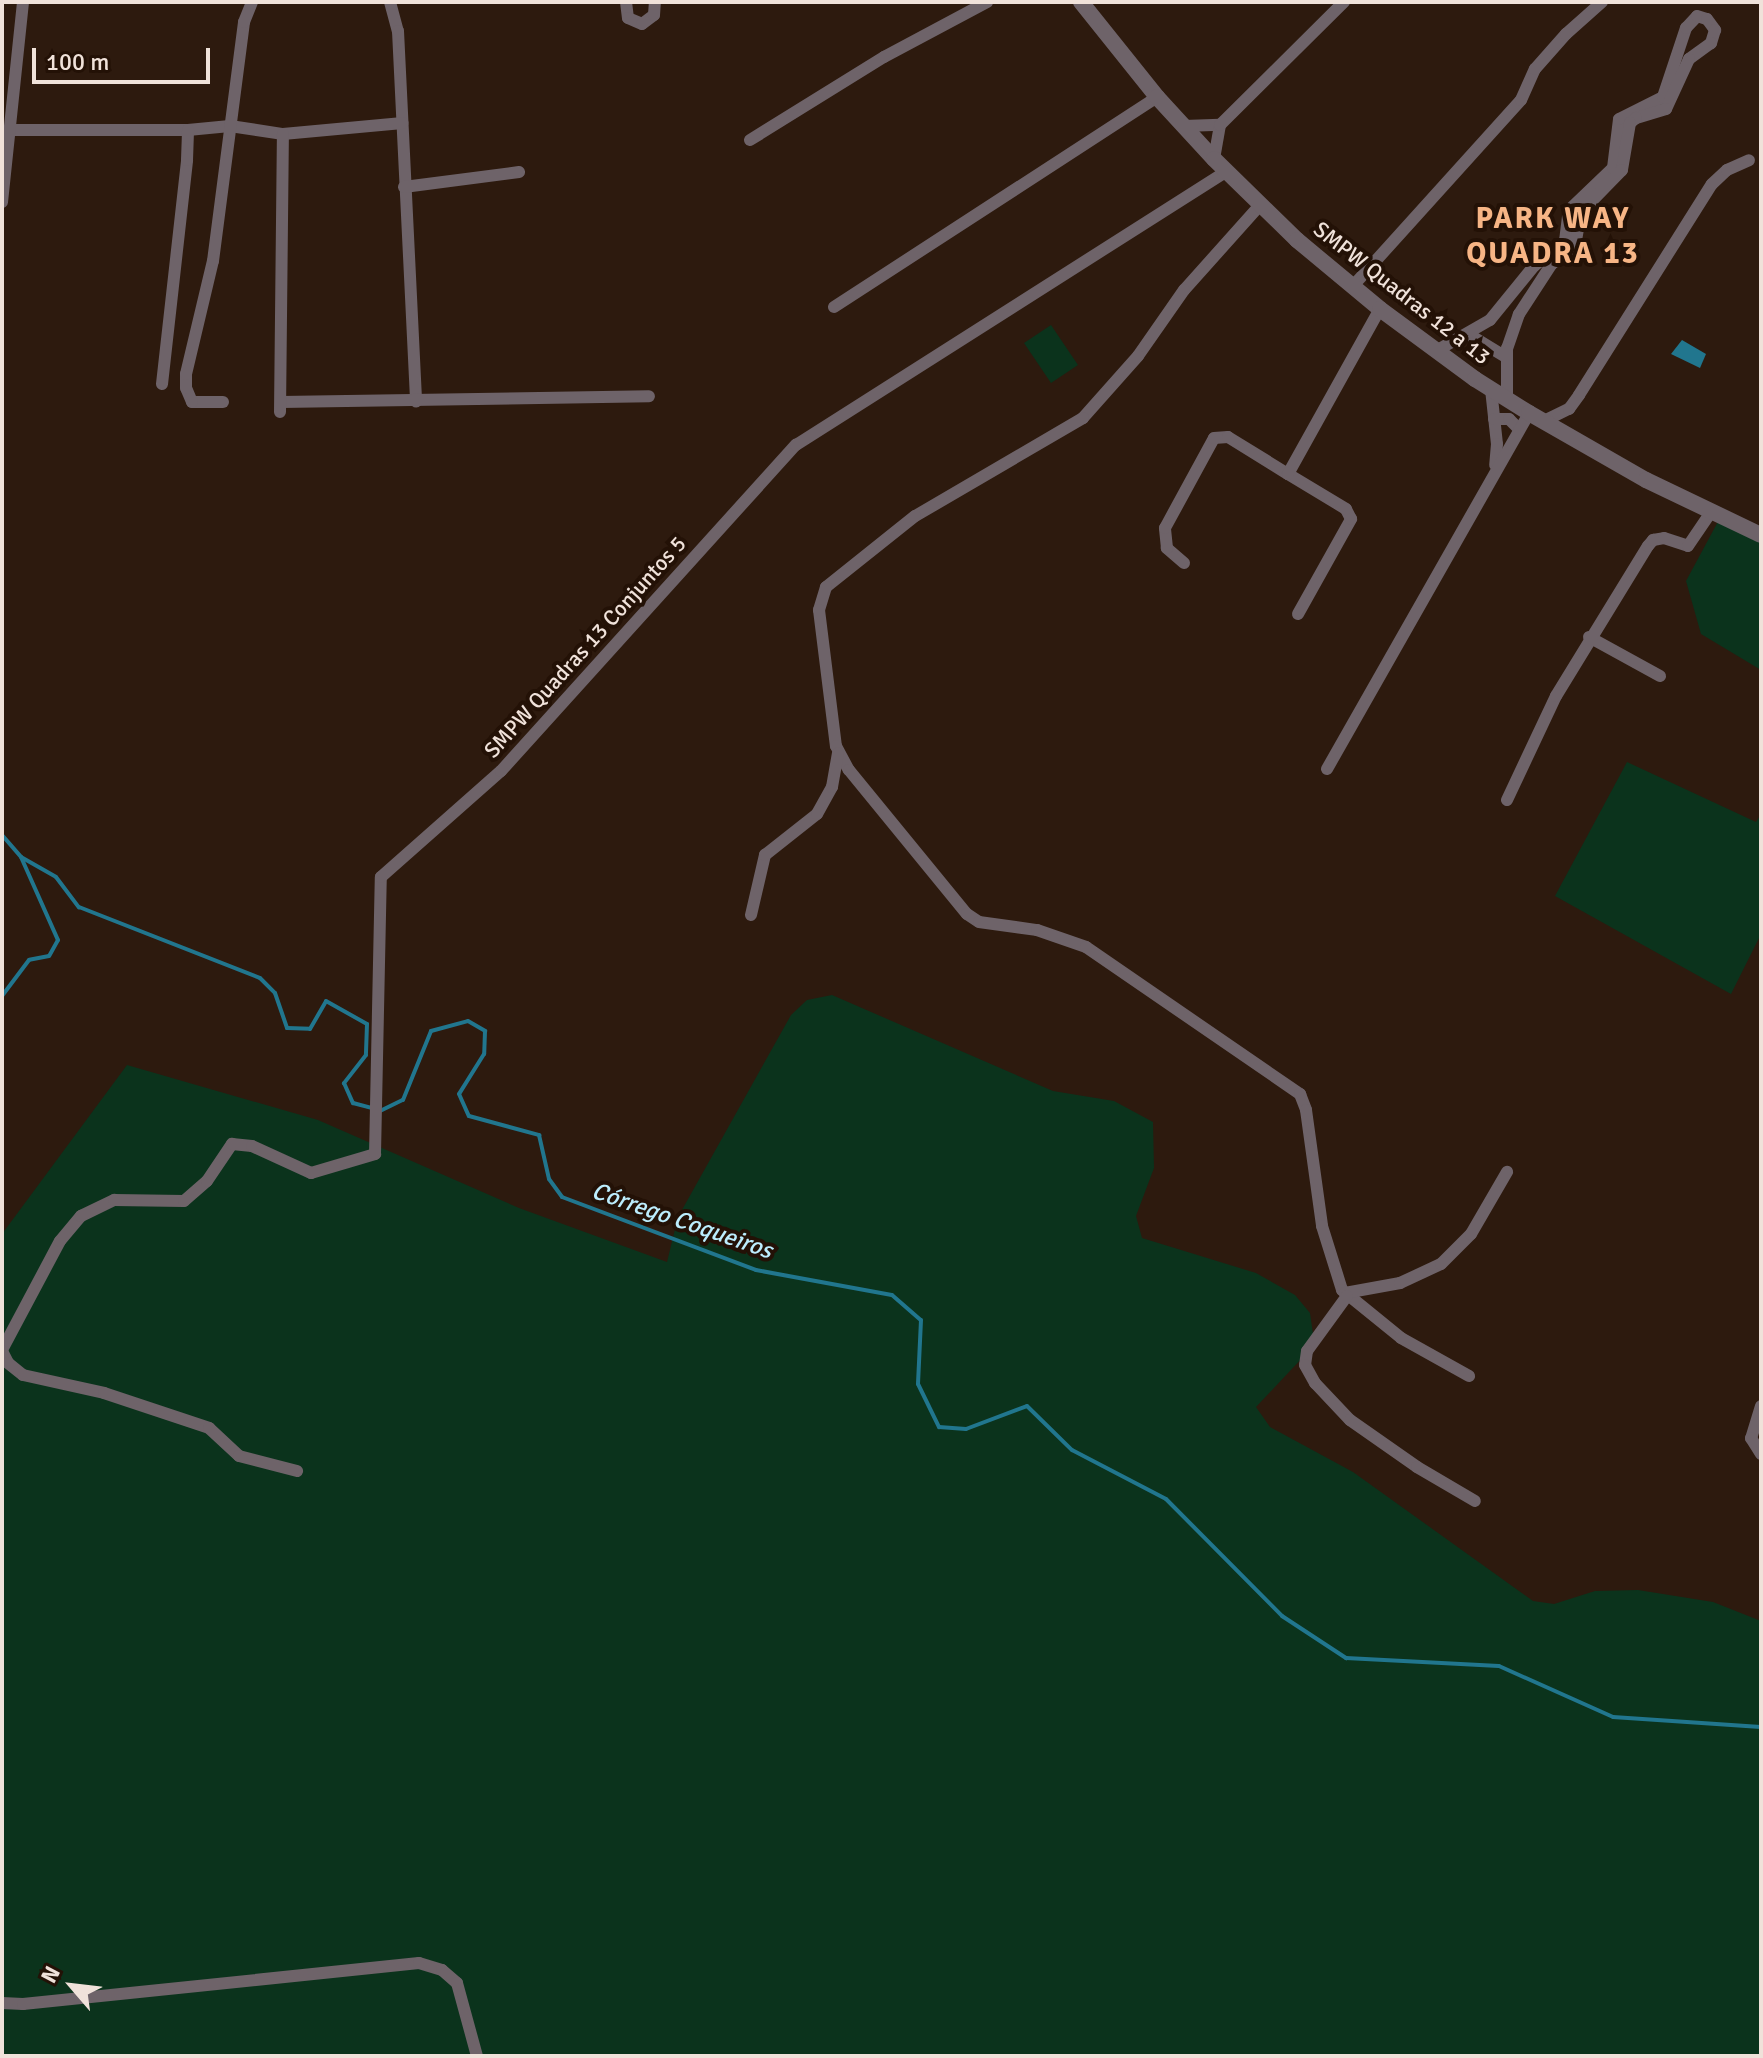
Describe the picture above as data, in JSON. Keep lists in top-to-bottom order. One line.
{"streets":{"street":["SMPW Quadras 12 a 13","SMPW Quadras 13 Conjuntos 5"]},"crossings":[["SMPW Quadras 12 a 13","SMPW Quadras 13 Conjuntos 5"]],"districts":["PARK WAY QUADRA 13"],"water":["Córrego Coqueiros"],"scale_bar":"100 m","north":"top left"}
